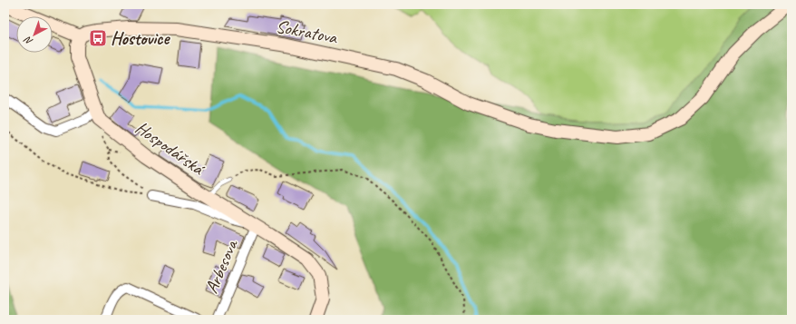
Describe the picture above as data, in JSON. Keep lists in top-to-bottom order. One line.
{"streets":{"street":["Sokratova","Hospodářská","Arbesova"]},"crossings":[["Sokratova","Hospodářská"],["Hospodářská","Arbesova"]],"places":{"bus stop":["Hostovice"]},"north":"bottom left"}
